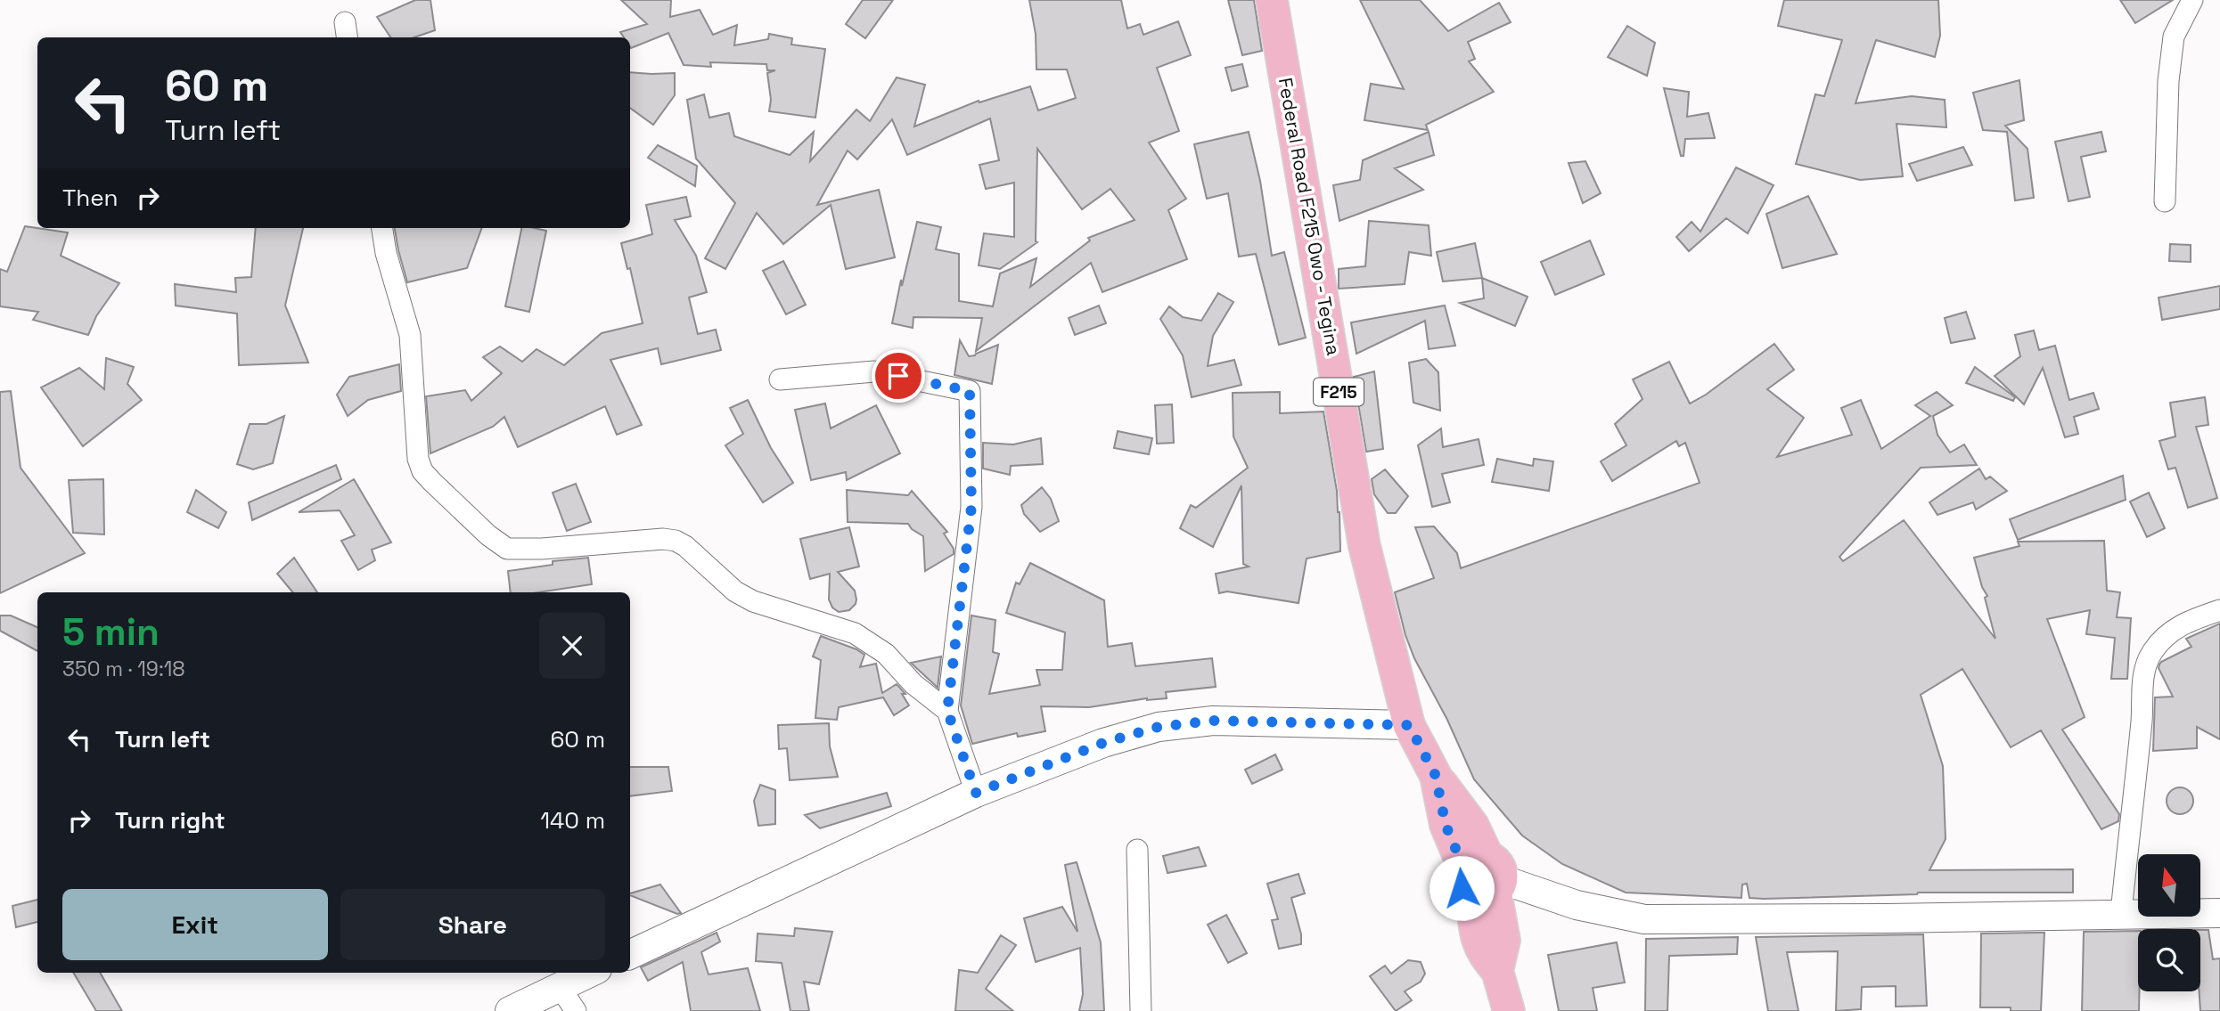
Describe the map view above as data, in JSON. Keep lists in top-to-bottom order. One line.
{"streets":{"main road":["Federal Road F215 Owo - Tegina","F215"]},"crossings":[["Federal Road F215 Owo - Tegina","F215"]],"north":"top","page":{"turn":["60 m","Turn left"],"then":"Then","heading":["5 min","350 m · 19:18"],"list":[{"name":"Turn left","value":"60 m"},{"name":"Turn right","value":"140 m"}],"buttons":["Exit","Share"]}}
